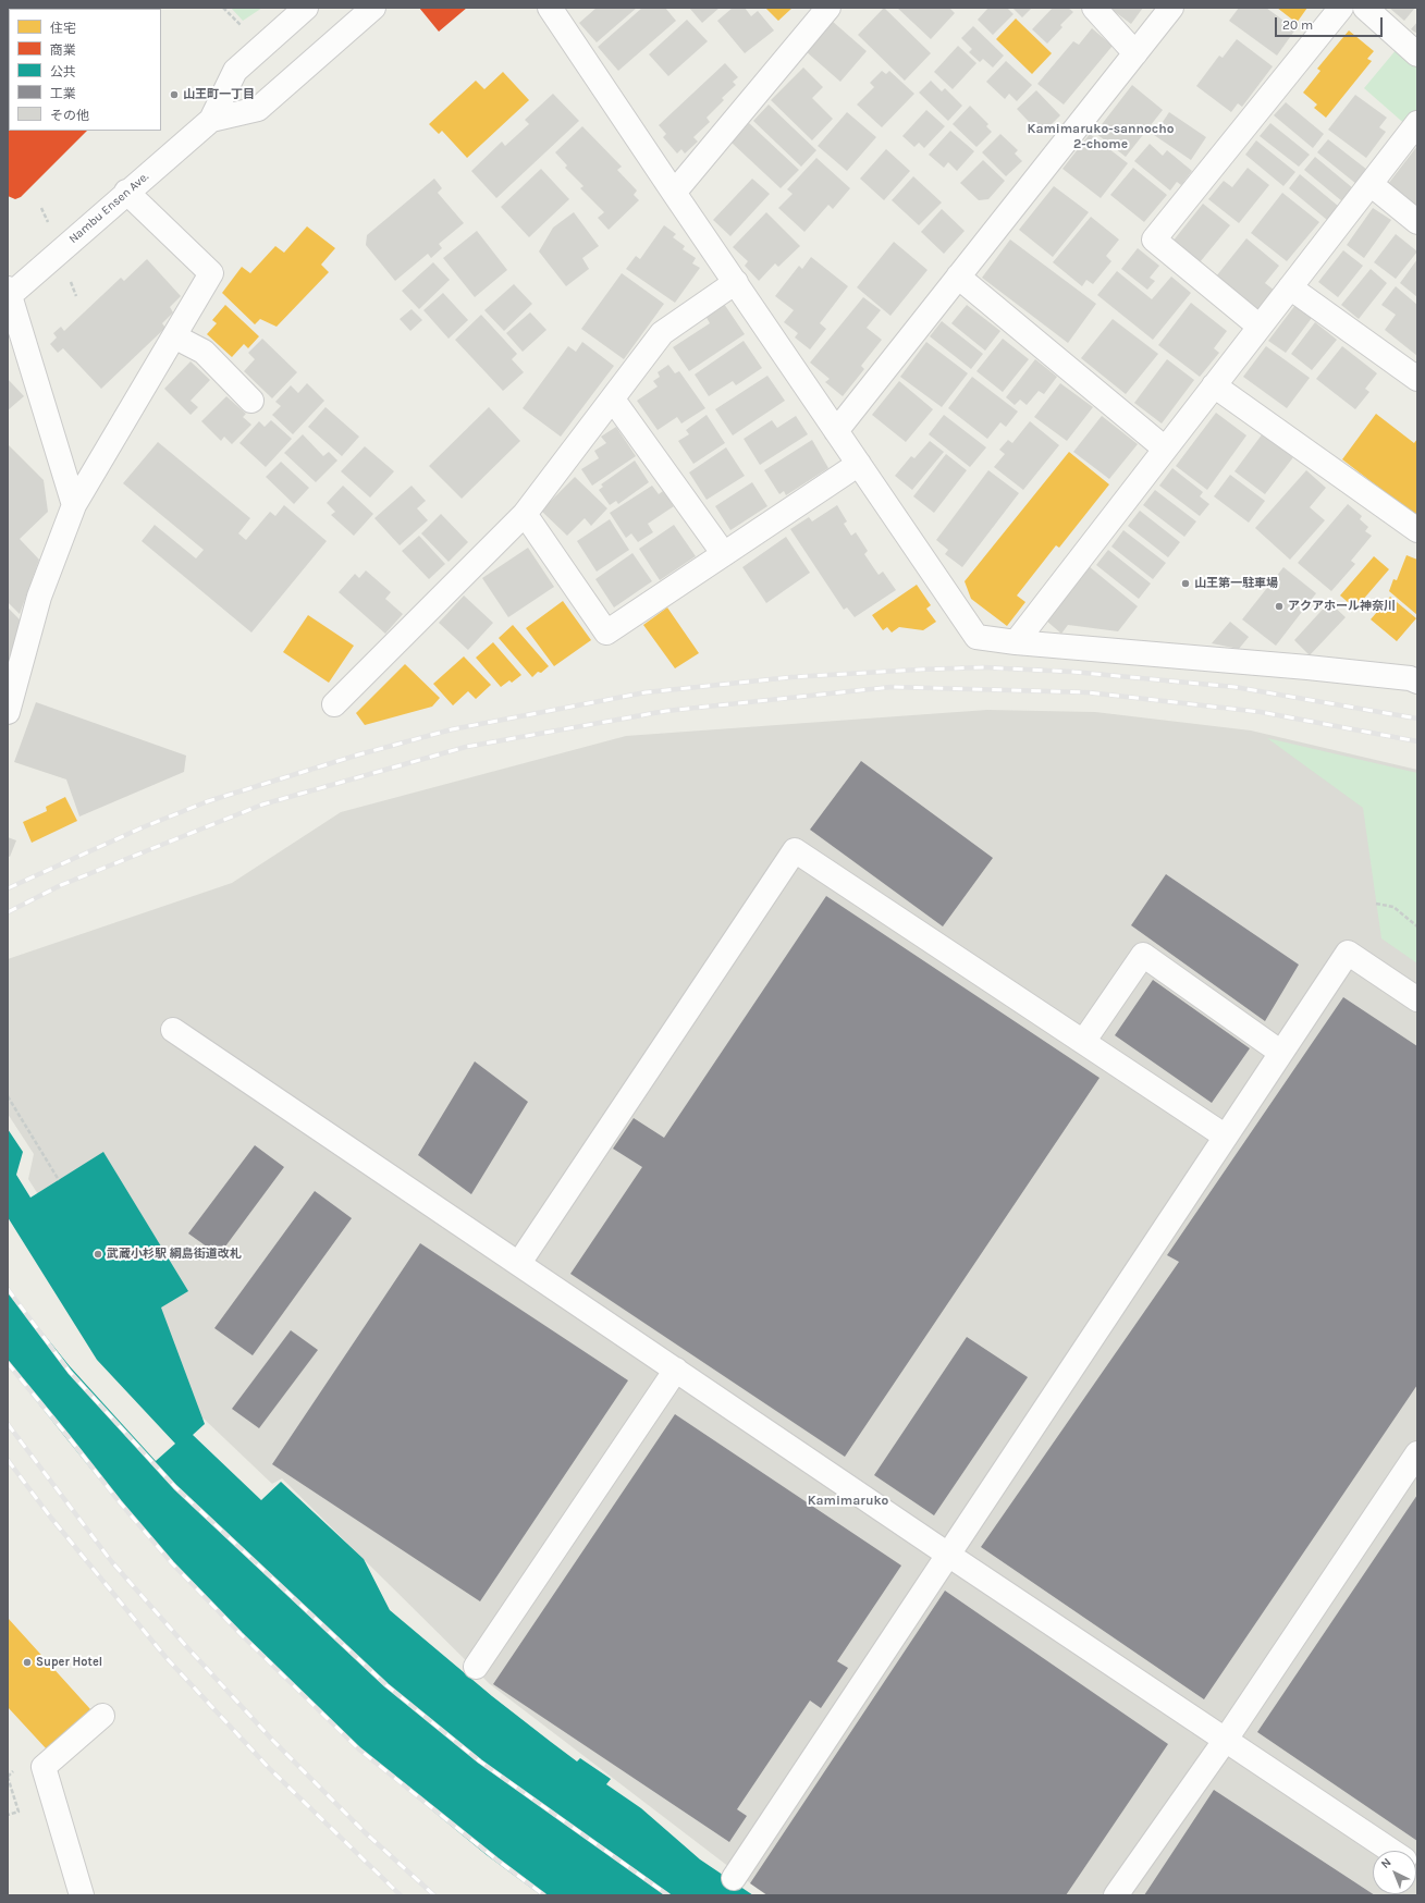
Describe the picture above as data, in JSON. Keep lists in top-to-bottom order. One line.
{"streets":{"street":["Nambu Ensen Ave."]},"districts":["Kamimaruko-sannocho 2-chome","Kamimaruko"],"places":["山王町一丁目","山王第一駐車場","アクアホール神奈川","武蔵小杉駅 綱島街道改札","Super Hotel"],"legend":["住宅","商業","公共","工業","その他"],"scale_bar":"20 m","north":"top left"}
